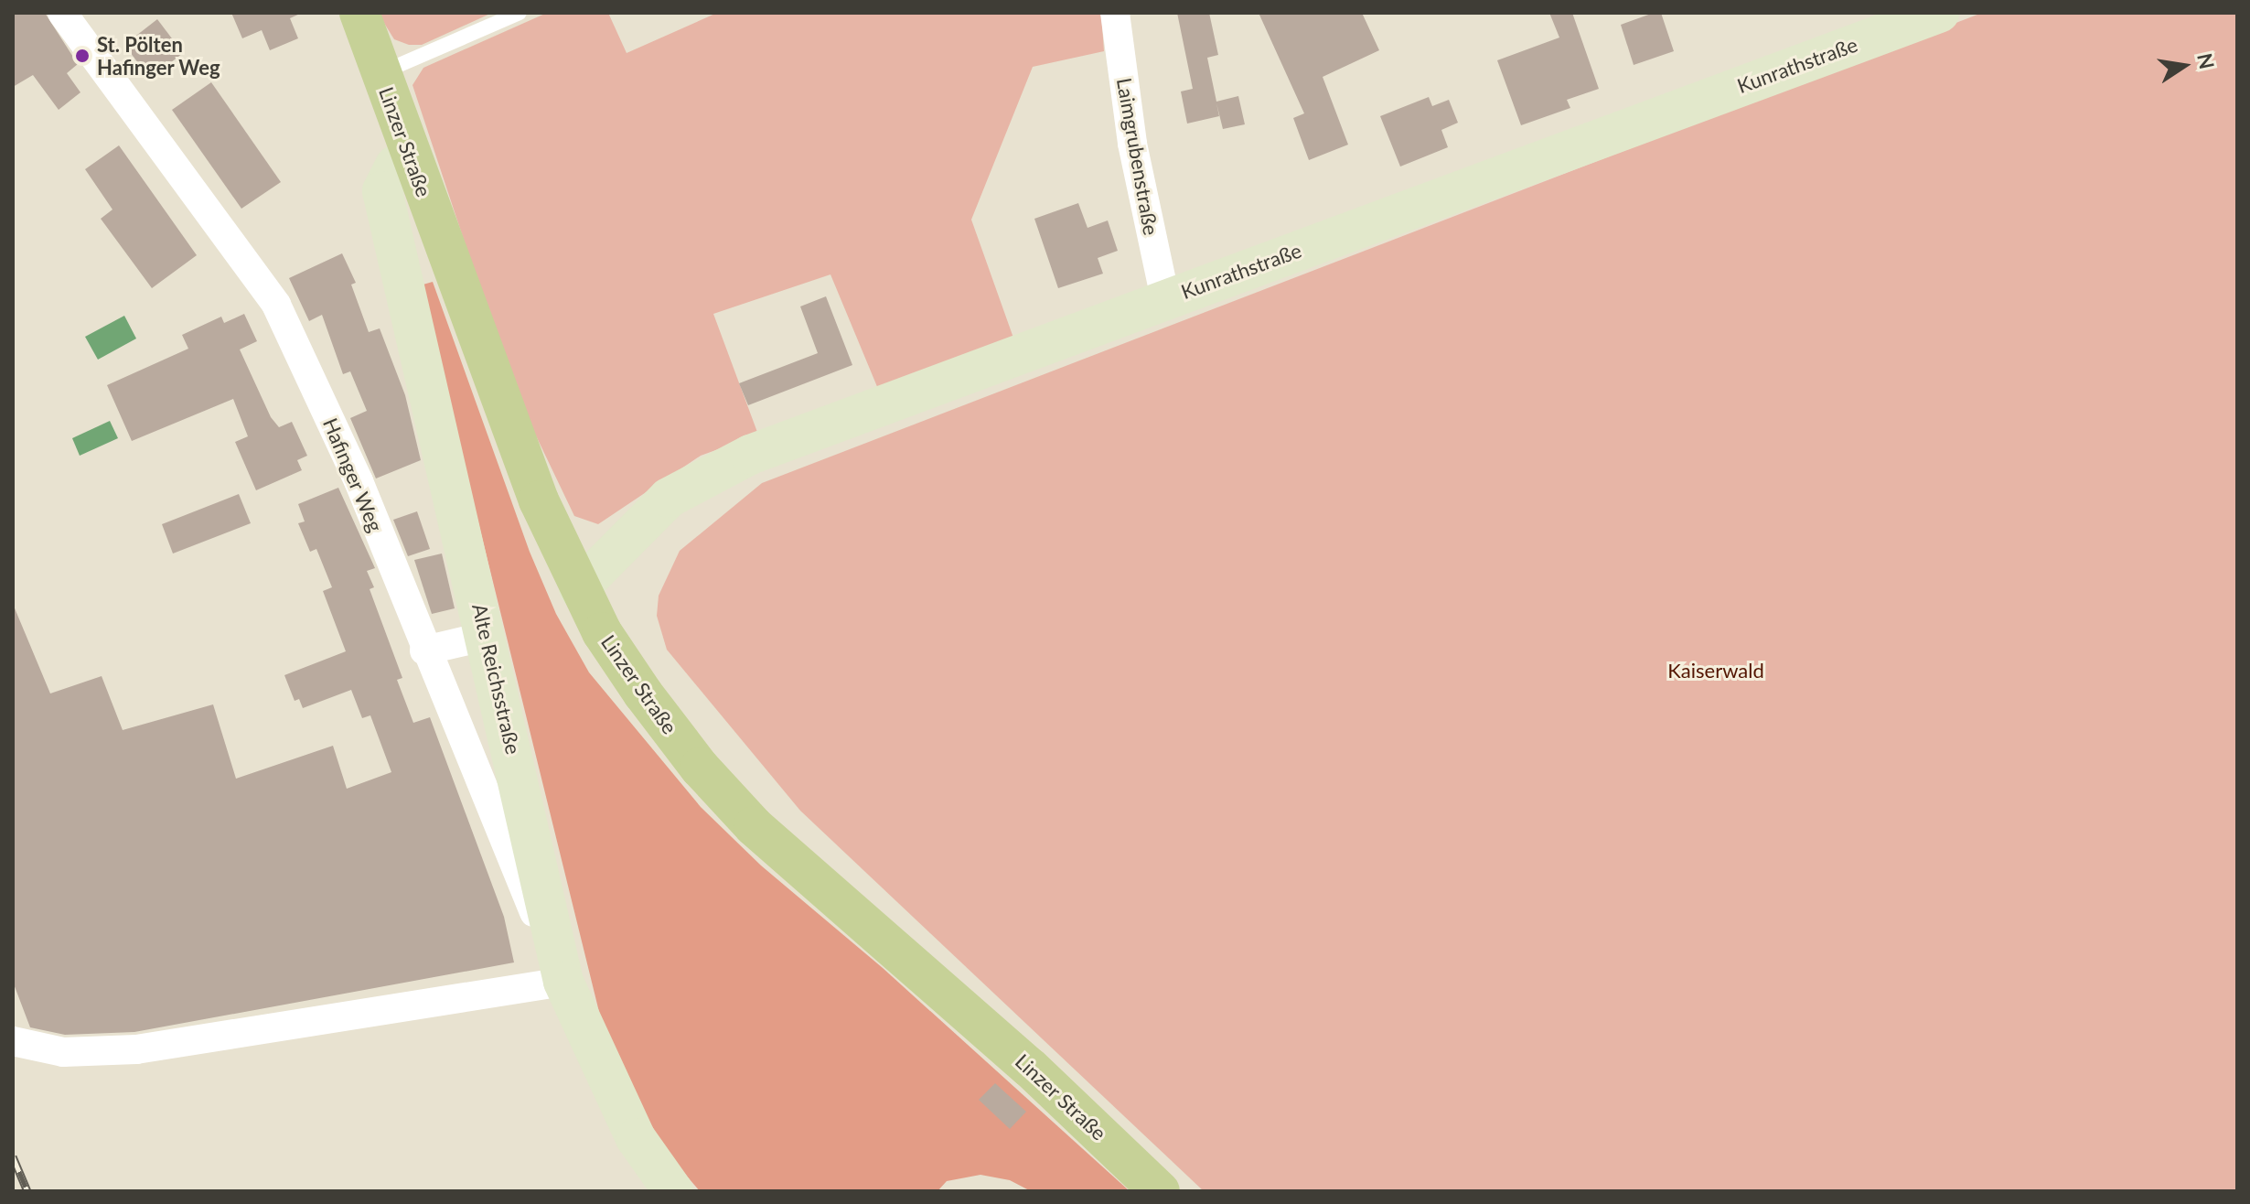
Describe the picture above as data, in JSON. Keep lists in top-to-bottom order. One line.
{"streets":{"main road":["Linzer Straße"],"street":["Kunrathstraße","Laimgrubenstraße","Hafinger Weg","Alte Reichsstraße"]},"crossings":[["Kunrathstraße","Linzer Straße"],["Kunrathstraße","Laimgrubenstraße"],["Linzer Straße","Alte Reichsstraße"],["Hafinger Weg","Alte Reichsstraße"]],"parks":["Kaiserwald"],"places":["St. Pölten Hafinger Weg"],"north":"right"}
